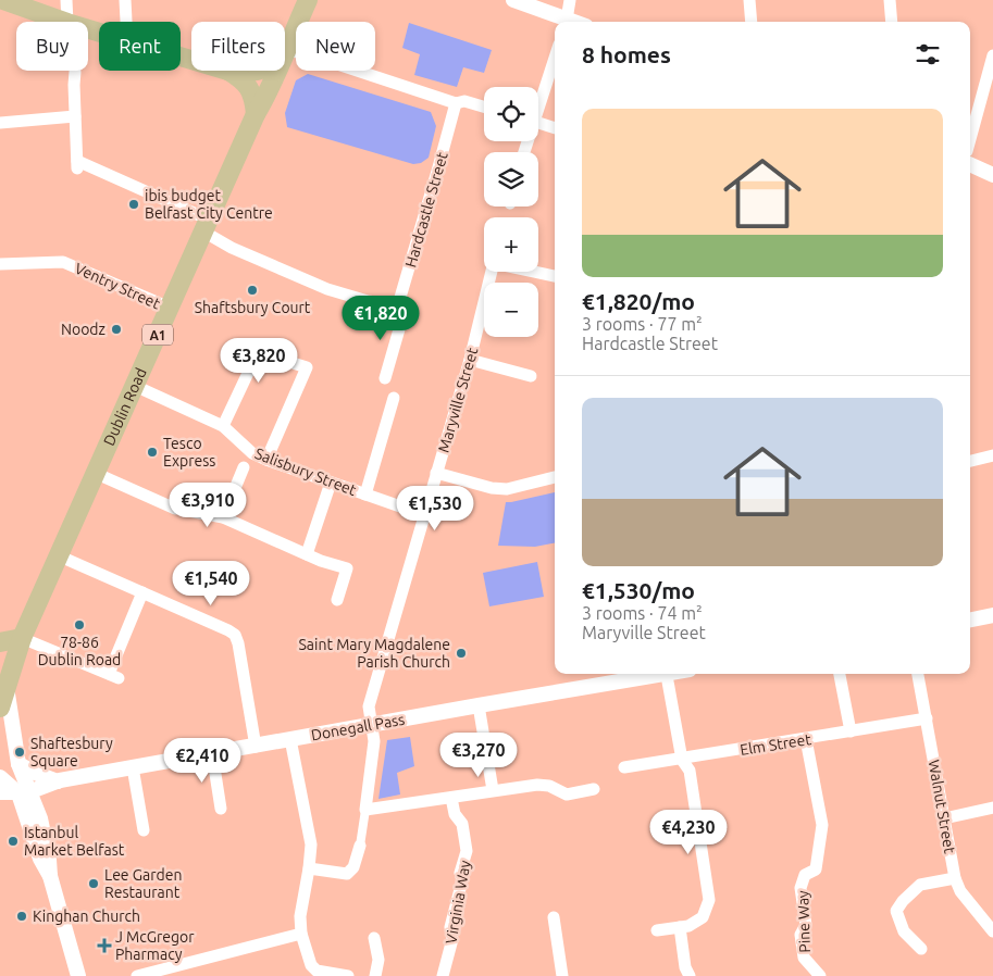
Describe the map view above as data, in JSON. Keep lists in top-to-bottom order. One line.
{"streets":{"main road":["A1","Dublin Road"],"street":["Hardcastle Street","Ventry Street","Maryville Street","Salisbury Street","Donegall Pass","Elm Street","Walnut Street","Virginia Way","Pine Way"]},"crossings":[["Ventry Street","Dublin Road"],["A1","Dublin Road"],["Maryville Street","Salisbury Street"],["Maryville Street","Donegall Pass"],["Dublin Road","Salisbury Street"],["Elm Street","Walnut Street"],["Elm Street","Pine Way"]],"places":{"other":["ibis budget Belfast City Centre","Shaftsbury Court","Noodz","Tesco Express","78-86 Dublin Road","Saint Mary Magdalene Parish Church","Shaftesbury Square","Istanbul Market Belfast","Lee Garden Restaurant","Kinghan Church"],"health":["J McGregor Pharmacy"]},"page":{"chip":["Buy","Rent","Filters","New"],"heading":"8 homes","map_buttons":["+","−"],"list":[{"name":"€1,820/mo","note":"3 rooms · 77 m² · Hardcastle Street"},{"name":"€1,530/mo","note":"3 rooms · 74 m² · Maryville Street"}],"price":["€1,820","€3,820","€3,910","€1,530","€1,540","€3,270","€2,410","€4,230"]}}
